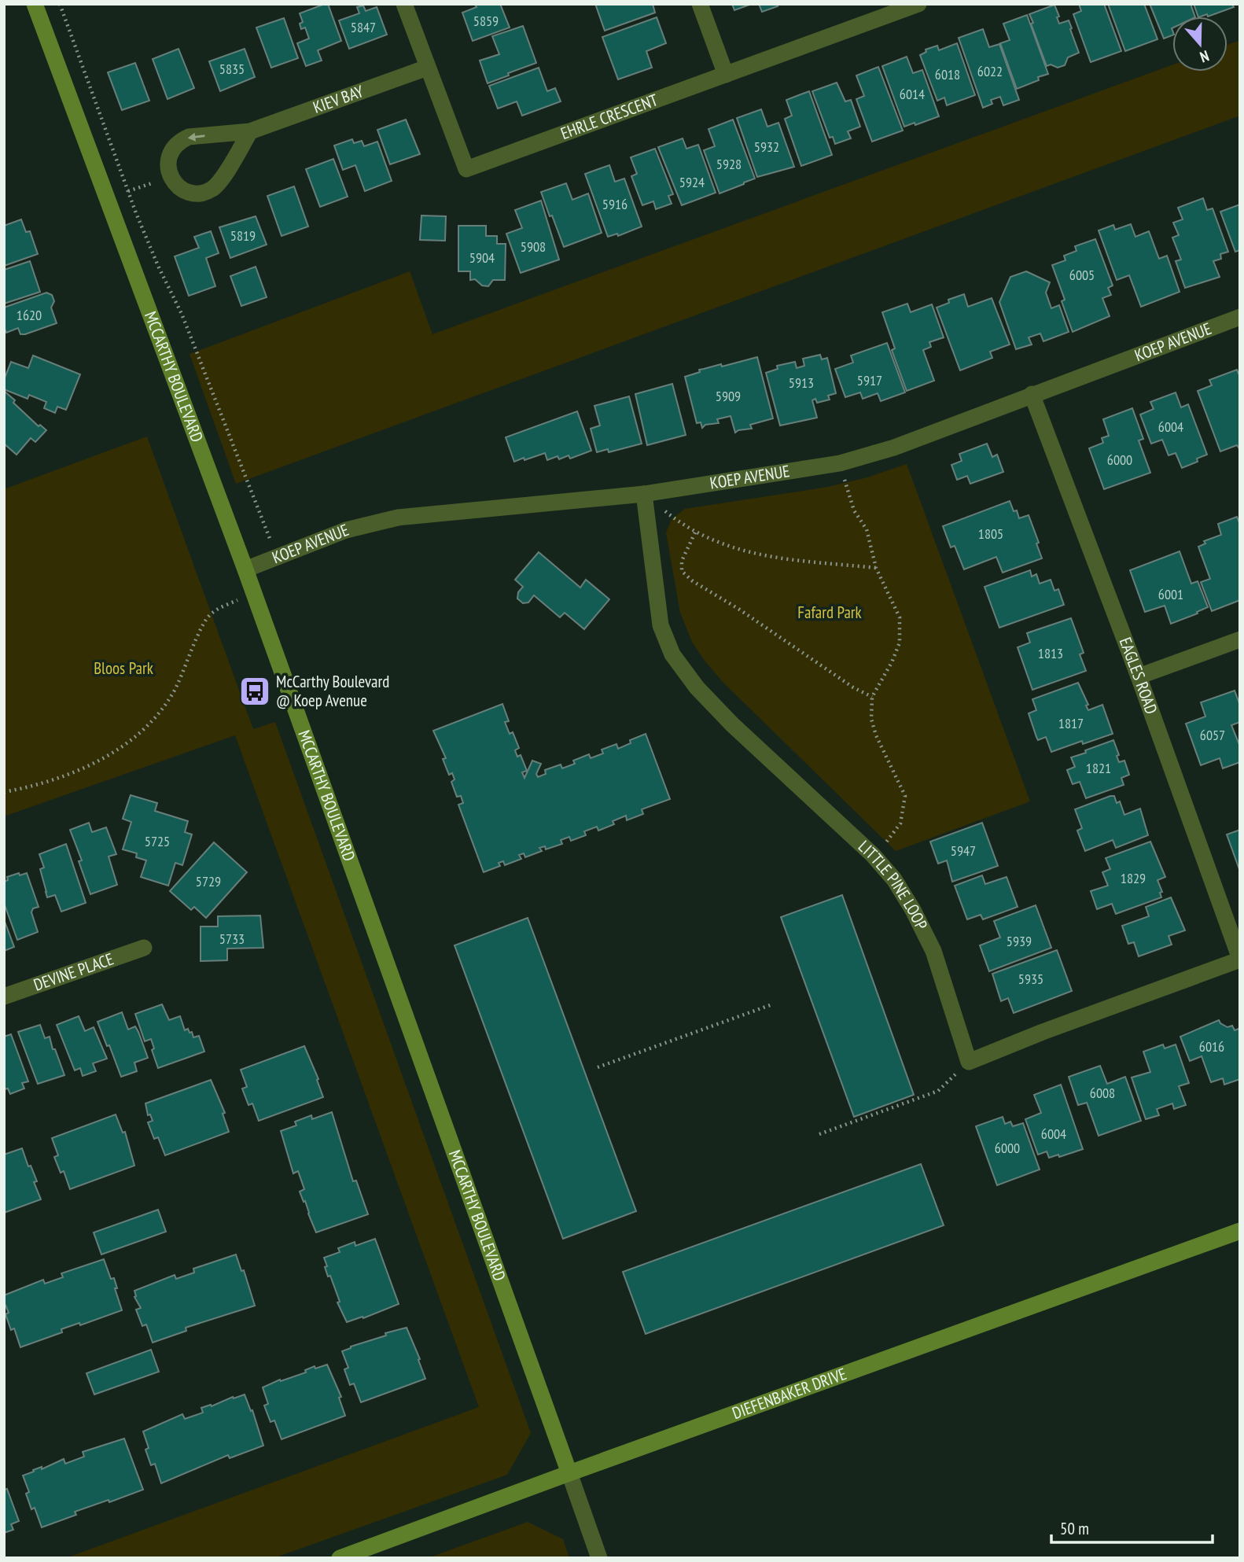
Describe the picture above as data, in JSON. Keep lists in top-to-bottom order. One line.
{"streets":{"main road":["MCCARTHY BOULEVARD","DIEFENBAKER DRIVE"],"street":["KIEV BAY","EHRLE CRESCENT","KOEP AVENUE","EAGLES ROAD","LITTLE PINE LOOP","DEVINE PLACE"]},"crossings":[["KIEV BAY","EHRLE CRESCENT"],["KOEP AVENUE","MCCARTHY BOULEVARD"],["KOEP AVENUE","EAGLES ROAD"],["KOEP AVENUE","LITTLE PINE LOOP"],["MCCARTHY BOULEVARD","DIEFENBAKER DRIVE"]],"parks":["Fafard Park","Bloos Park"],"places":{"bus stop":["McCarthy Boulevard @ Koep Avenue"]},"house_numbers":["5859","5847","5835","6022","6018","6014","5932","5928","5924","5916","5819","5908","5904","6005","1620","5917","5913","5909","6004","6000","1805","6001","1813","1817","6057","1821","5725","5947","1829","5729","5733","5939","5935","6016","6008","6004","6000"],"scale_bar":"50 m","north":"bottom"}
